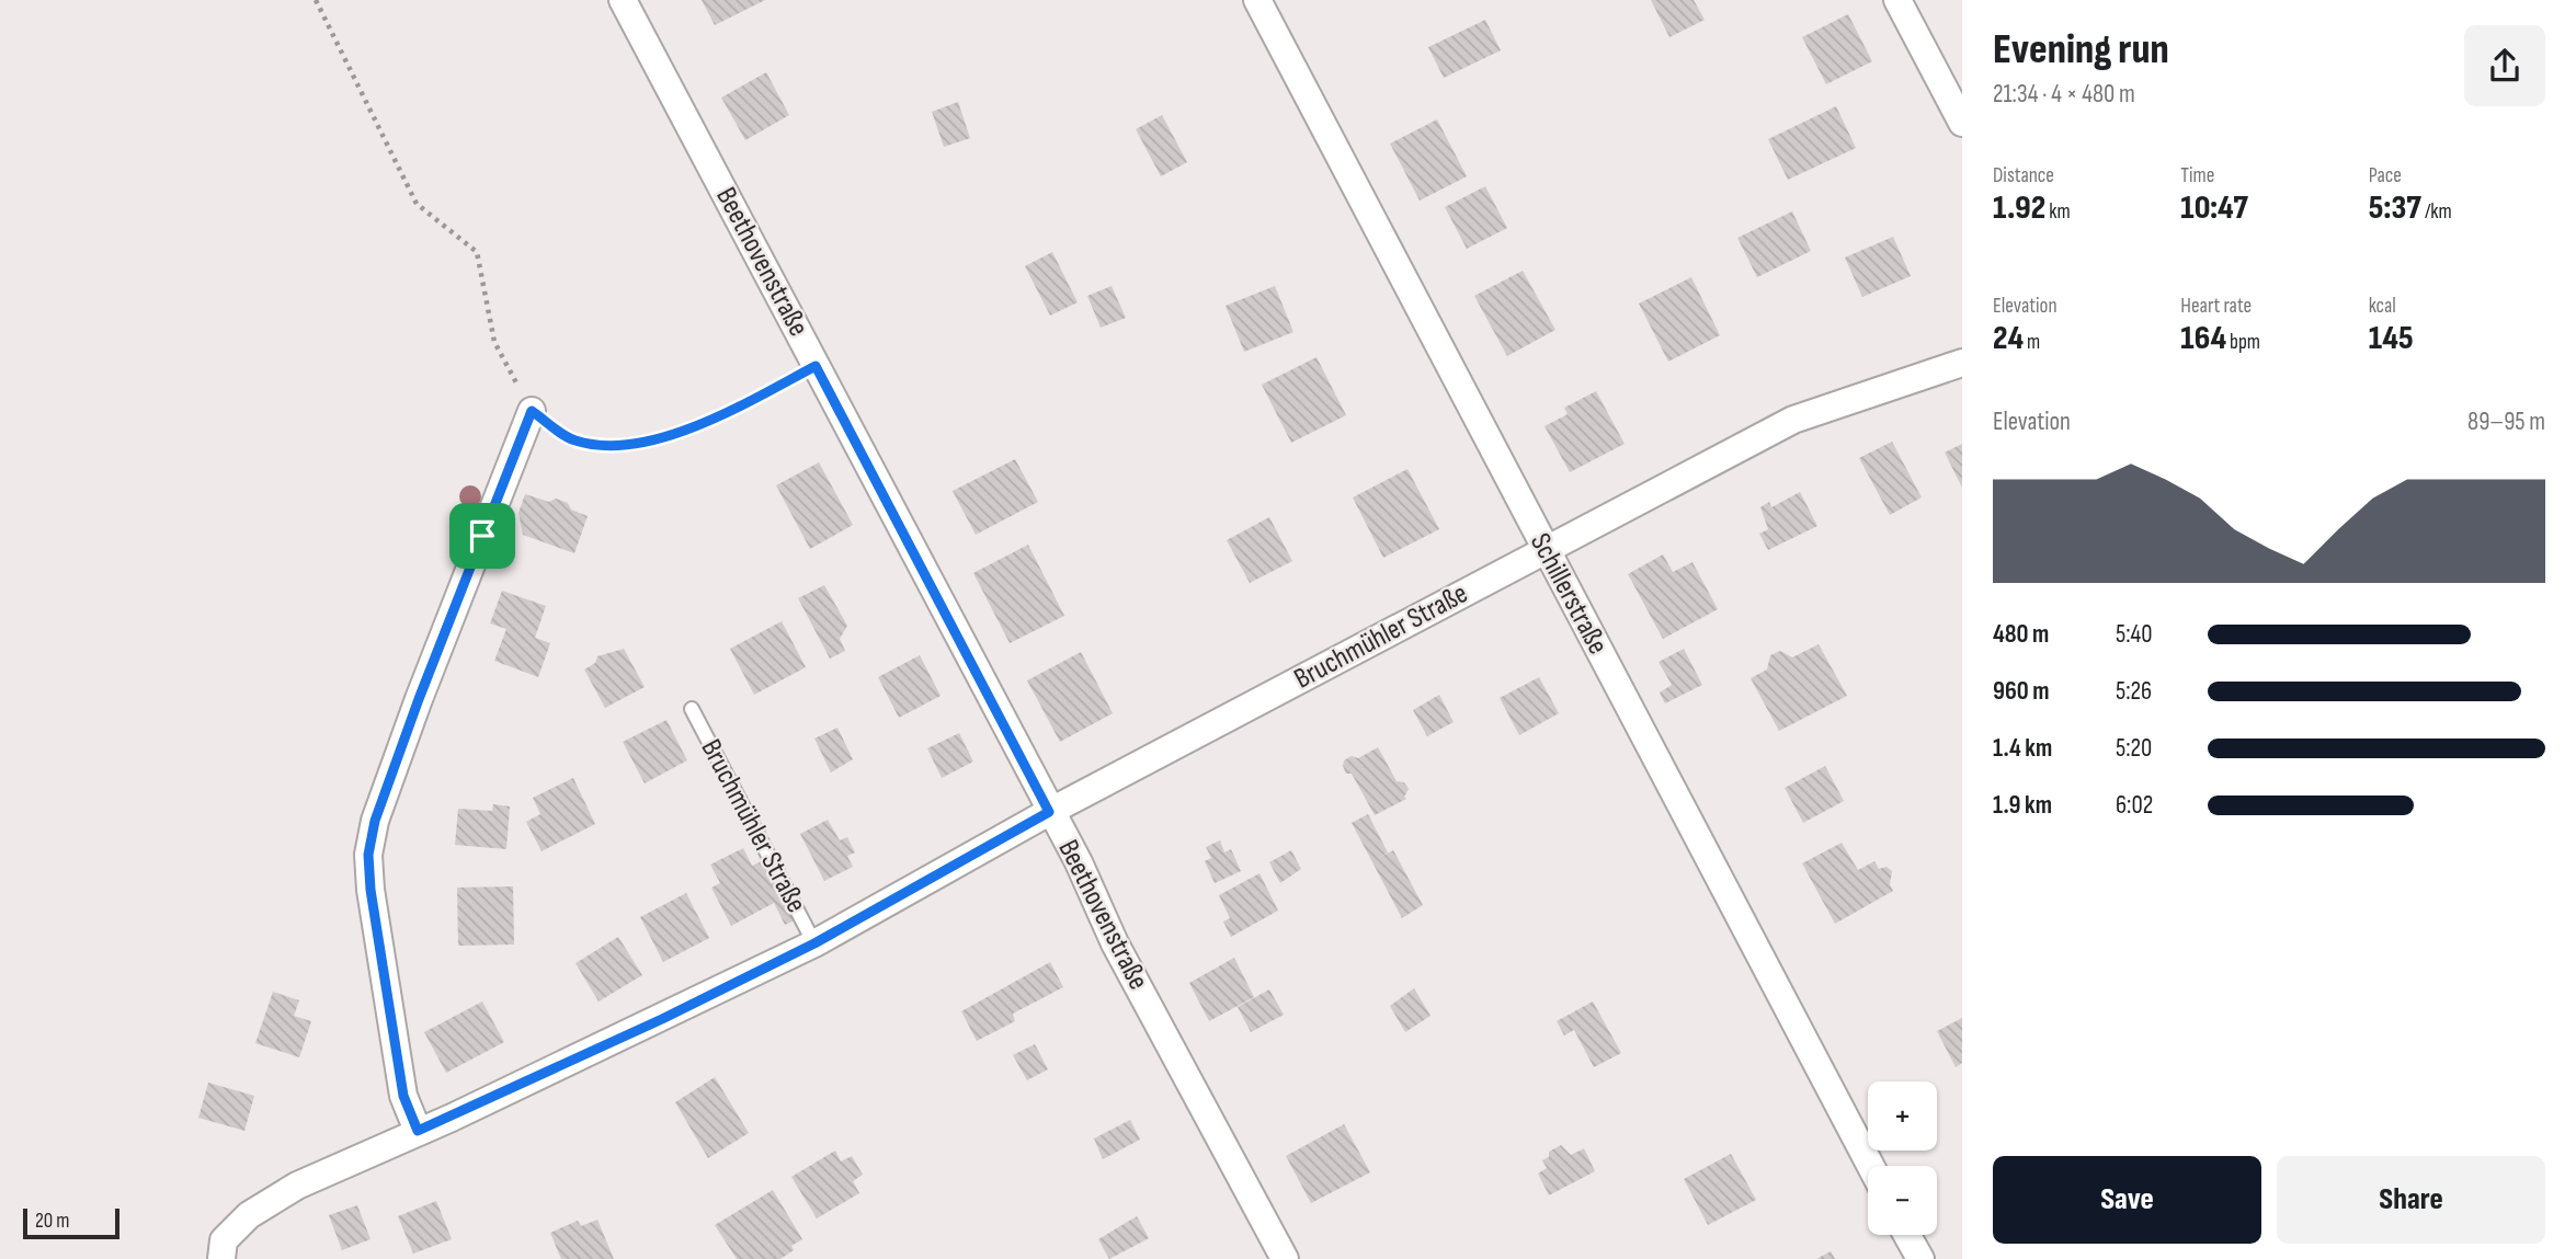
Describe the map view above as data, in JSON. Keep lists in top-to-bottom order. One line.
{"streets":{"street":["Beethovenstraße","Schillerstraße","Bruchmühler Straße"]},"crossings":[["Beethovenstraße","Bruchmühler Straße"],["Schillerstraße","Bruchmühler Straße"]],"scale_bar":"20 m","page":{"heading":["Evening run","21:34 · 4 × 480 m"],"stats":[["Distance","1.92 km"],["Time","10:47"],["Pace","5:37 /km"],["Elevation","24 m"],["Heart rate","164 bpm"],["kcal","145"]],"chart":["Elevation","89–95 m"],"list":[{"name":"480 m","note":"5:40"},{"name":"960 m","note":"5:26"},{"name":"1.4 km","note":"5:20"},{"name":"1.9 km","note":"6:02"}],"map_buttons":["+","−"],"buttons":["Save","Share"],"scale":"20 m"}}
